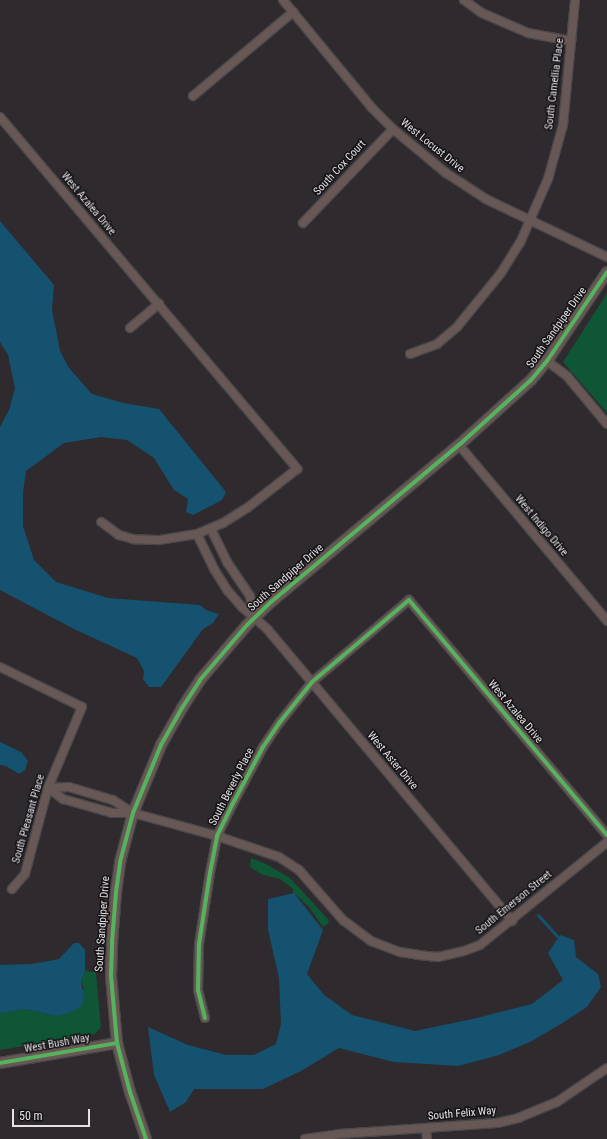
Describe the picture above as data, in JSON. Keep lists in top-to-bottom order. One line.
{"streets":{"street":["South Camellia Place","West Locust Drive","South Cox Court","West Azalea Drive","South Sandpiper Drive","West Indigo Drive","West Aster Drive","South Beverly Place","South Pleasant Place","South Emerson Street","West Bush Way","South Felix Way"]},"crossings":[["South Camellia Place","West Locust Drive"],["West Locust Drive","South Cox Court"],["West Azalea Drive","South Beverly Place"],["South Sandpiper Drive","West Indigo Drive"],["South Sandpiper Drive","West Aster Drive"],["South Sandpiper Drive","South Emerson Street"],["South Sandpiper Drive","West Bush Way"],["West Aster Drive","South Beverly Place"],["West Aster Drive","South Emerson Street"],["South Beverly Place","South Emerson Street"]],"scale_bar":"50 m"}
